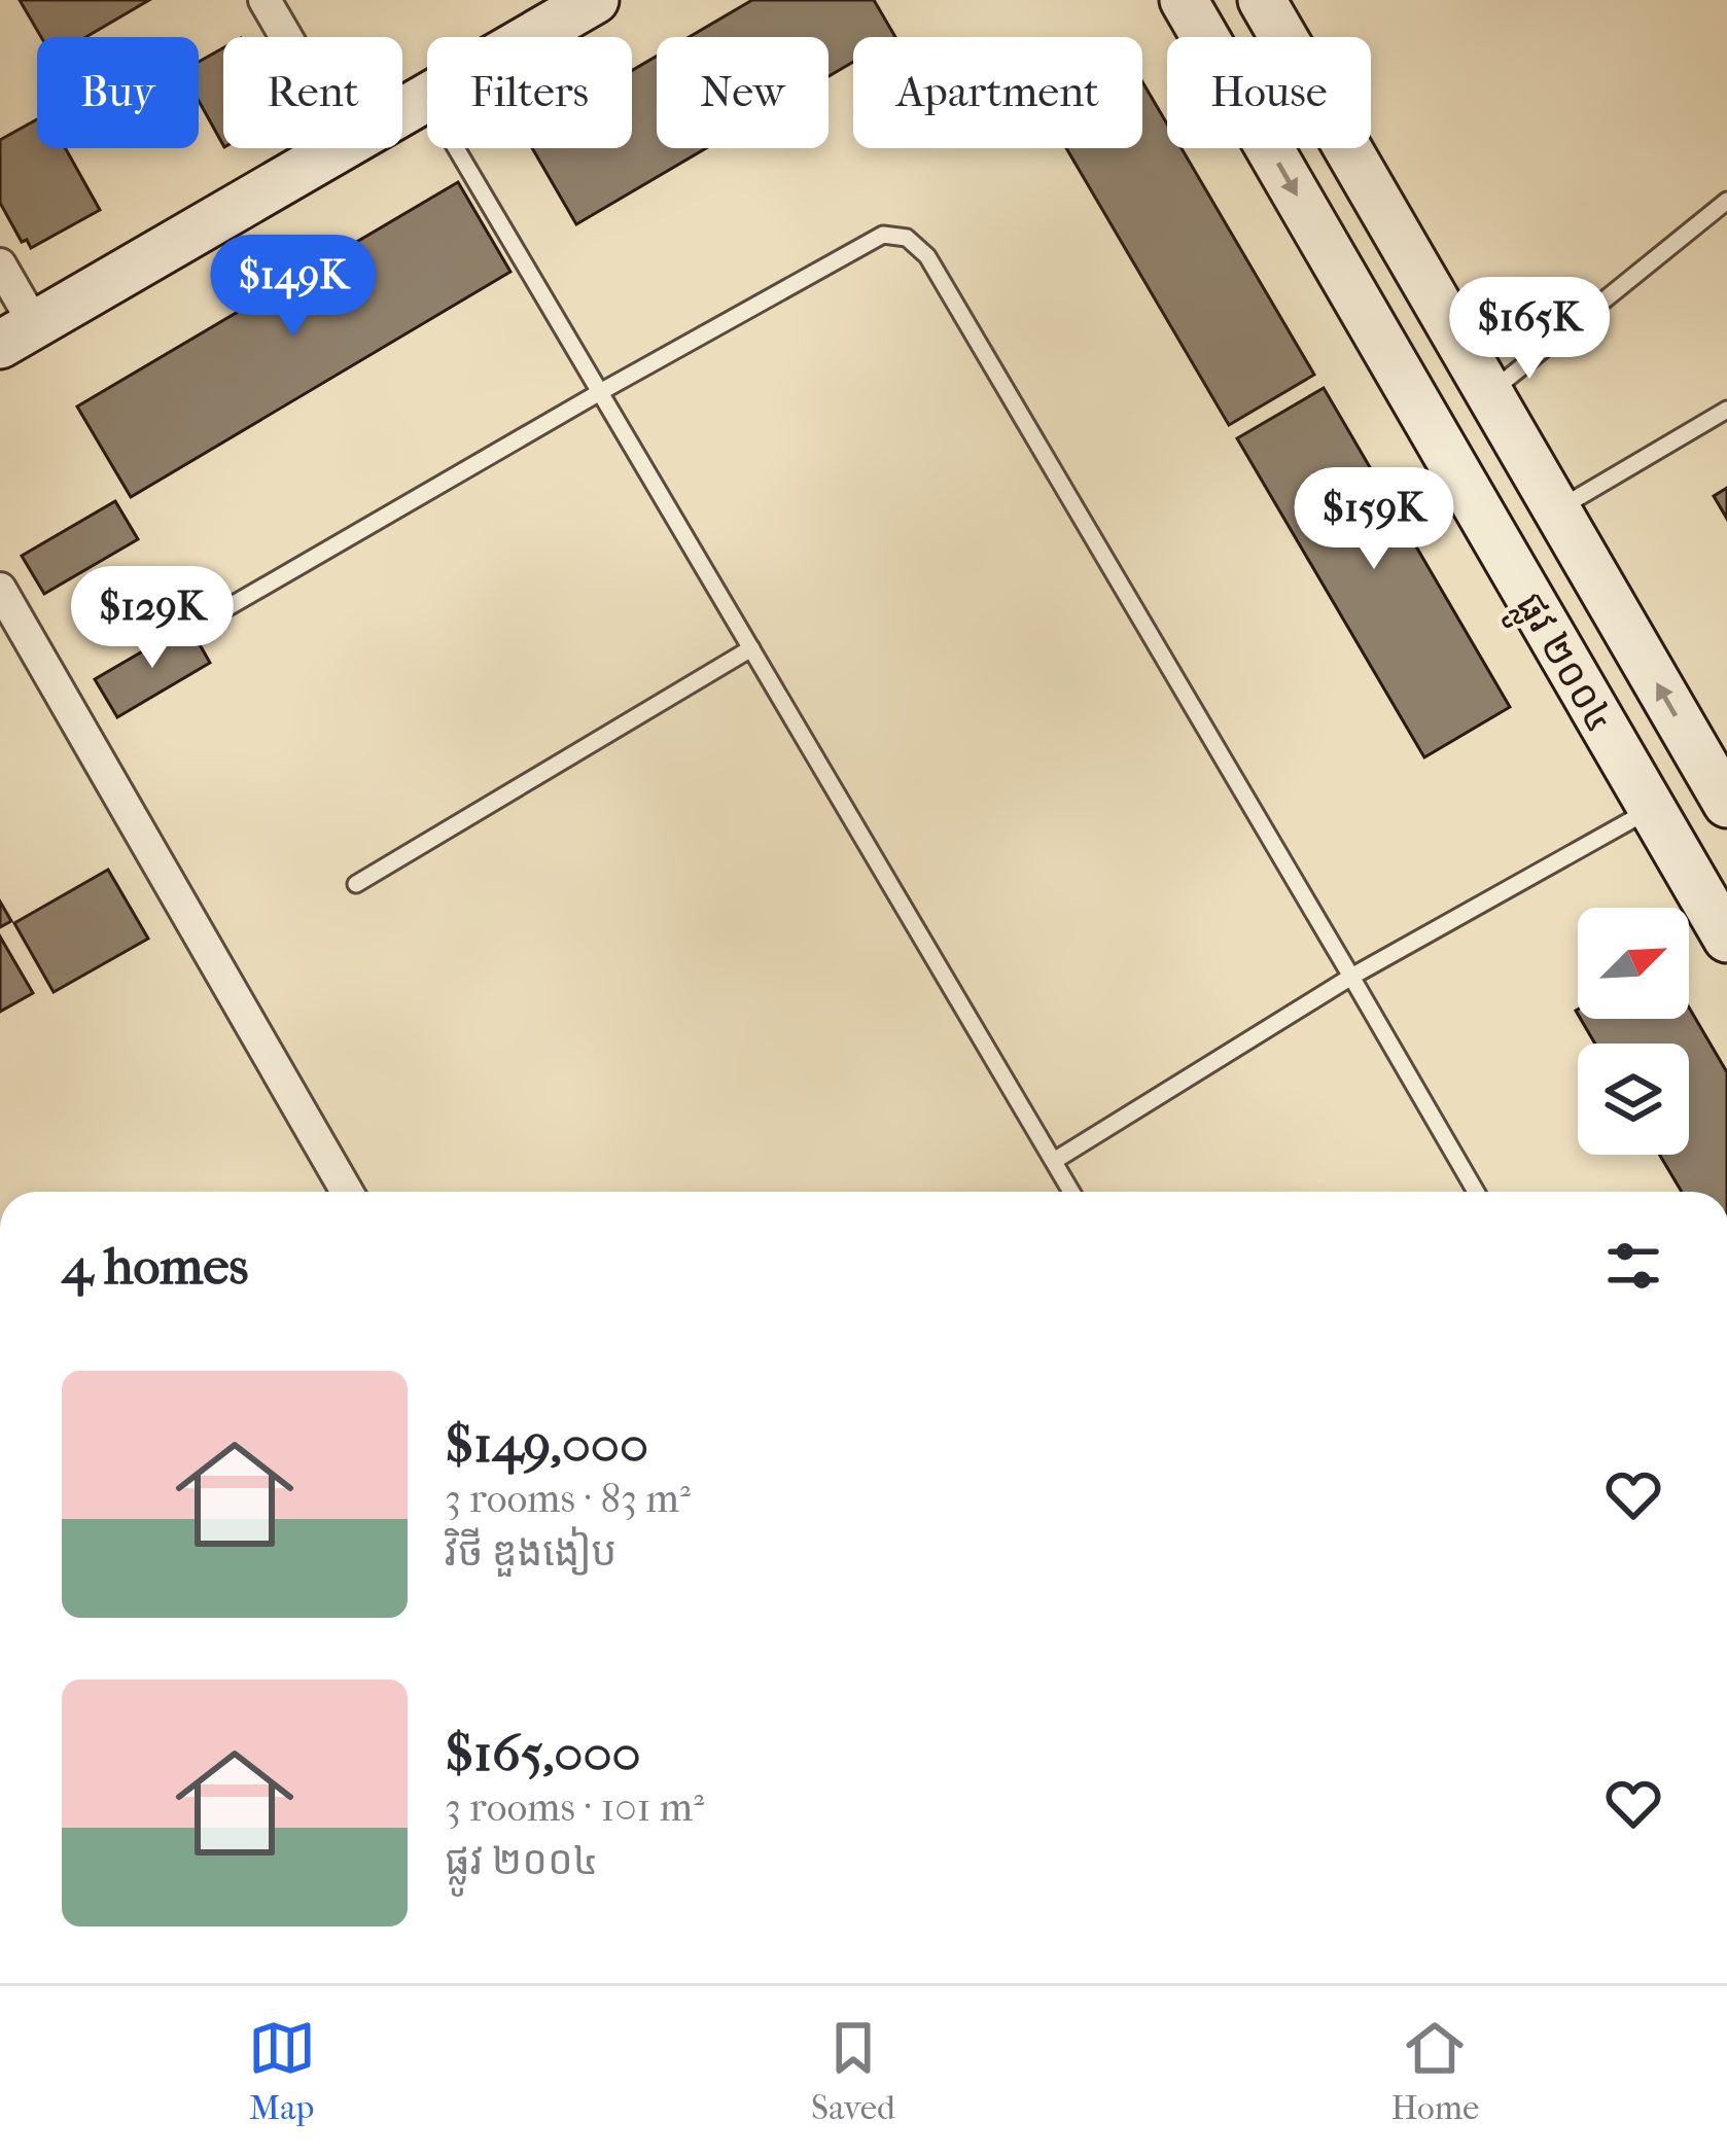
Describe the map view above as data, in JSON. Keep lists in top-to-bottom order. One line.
{"streets":{"main road":["ផ្លូវ ២០០៤"]},"north":"top right","page":{"chip":["Buy","Rent","Filters","New","Apartment","House"],"price":["$149K","$165K","$159K","$129K"],"heading":"4 homes","list":[{"name":"$149,000","note":"3 rooms · 83 m² · វិថី ឌួងងៀប"},{"name":"$165,000","note":"3 rooms · 101 m² · ផ្លូវ ២០០៤"}],"tabs":["Map","Saved","Home"]}}
